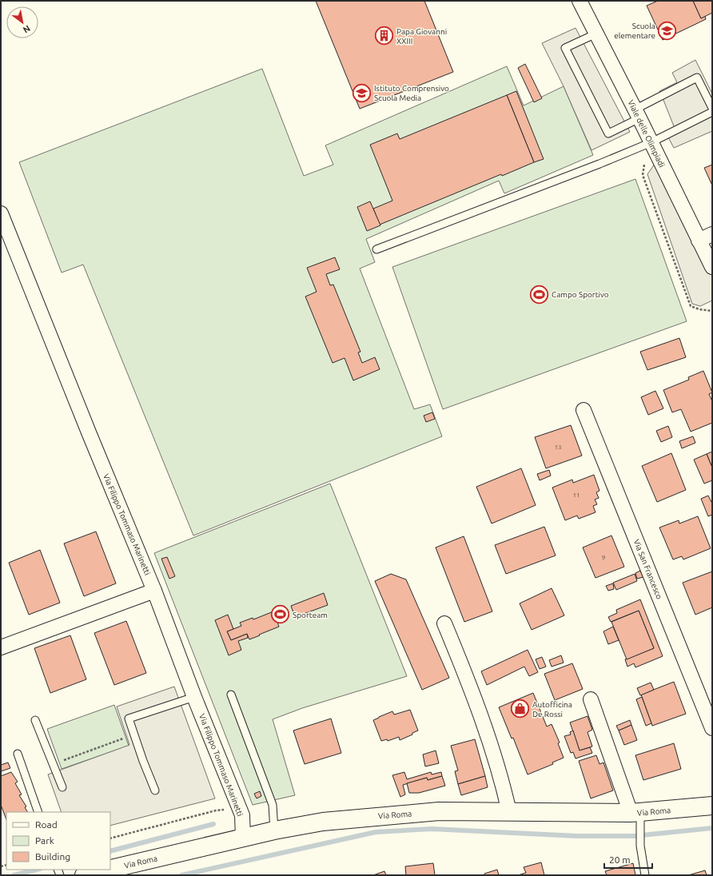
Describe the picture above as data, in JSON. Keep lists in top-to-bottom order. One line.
{"streets":{"main road":["Via Roma"],"street":["Viale delle Olimpiadi","Via Filippo Tommaso Marinetti","Via San Francesco"]},"crossings":[["Via Filippo Tommaso Marinetti","Via Roma"]],"places":{"school or university":["Scuola elementare","Istituto Comprensivo Scuola Media"],"building":["Papa Giovanni XXIII"],"sports":["Campo Sportivo","Sporteam"],"shop":["Autofficina De Rossi"]},"house_numbers":["13","11","9"],"legend":["Road","Park","Building"],"scale_bar":"20 m","north":"bottom right"}
